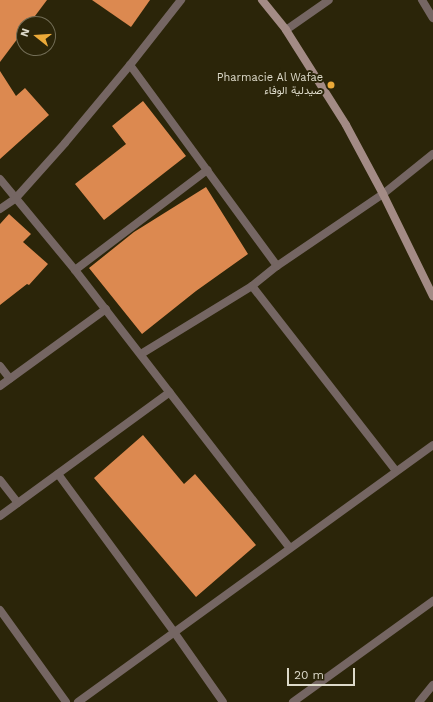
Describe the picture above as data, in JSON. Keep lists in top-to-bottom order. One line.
{"places":["Pharmacie Al Wafae صيدلية الوفاء"],"scale_bar":"20 m","north":"left"}
